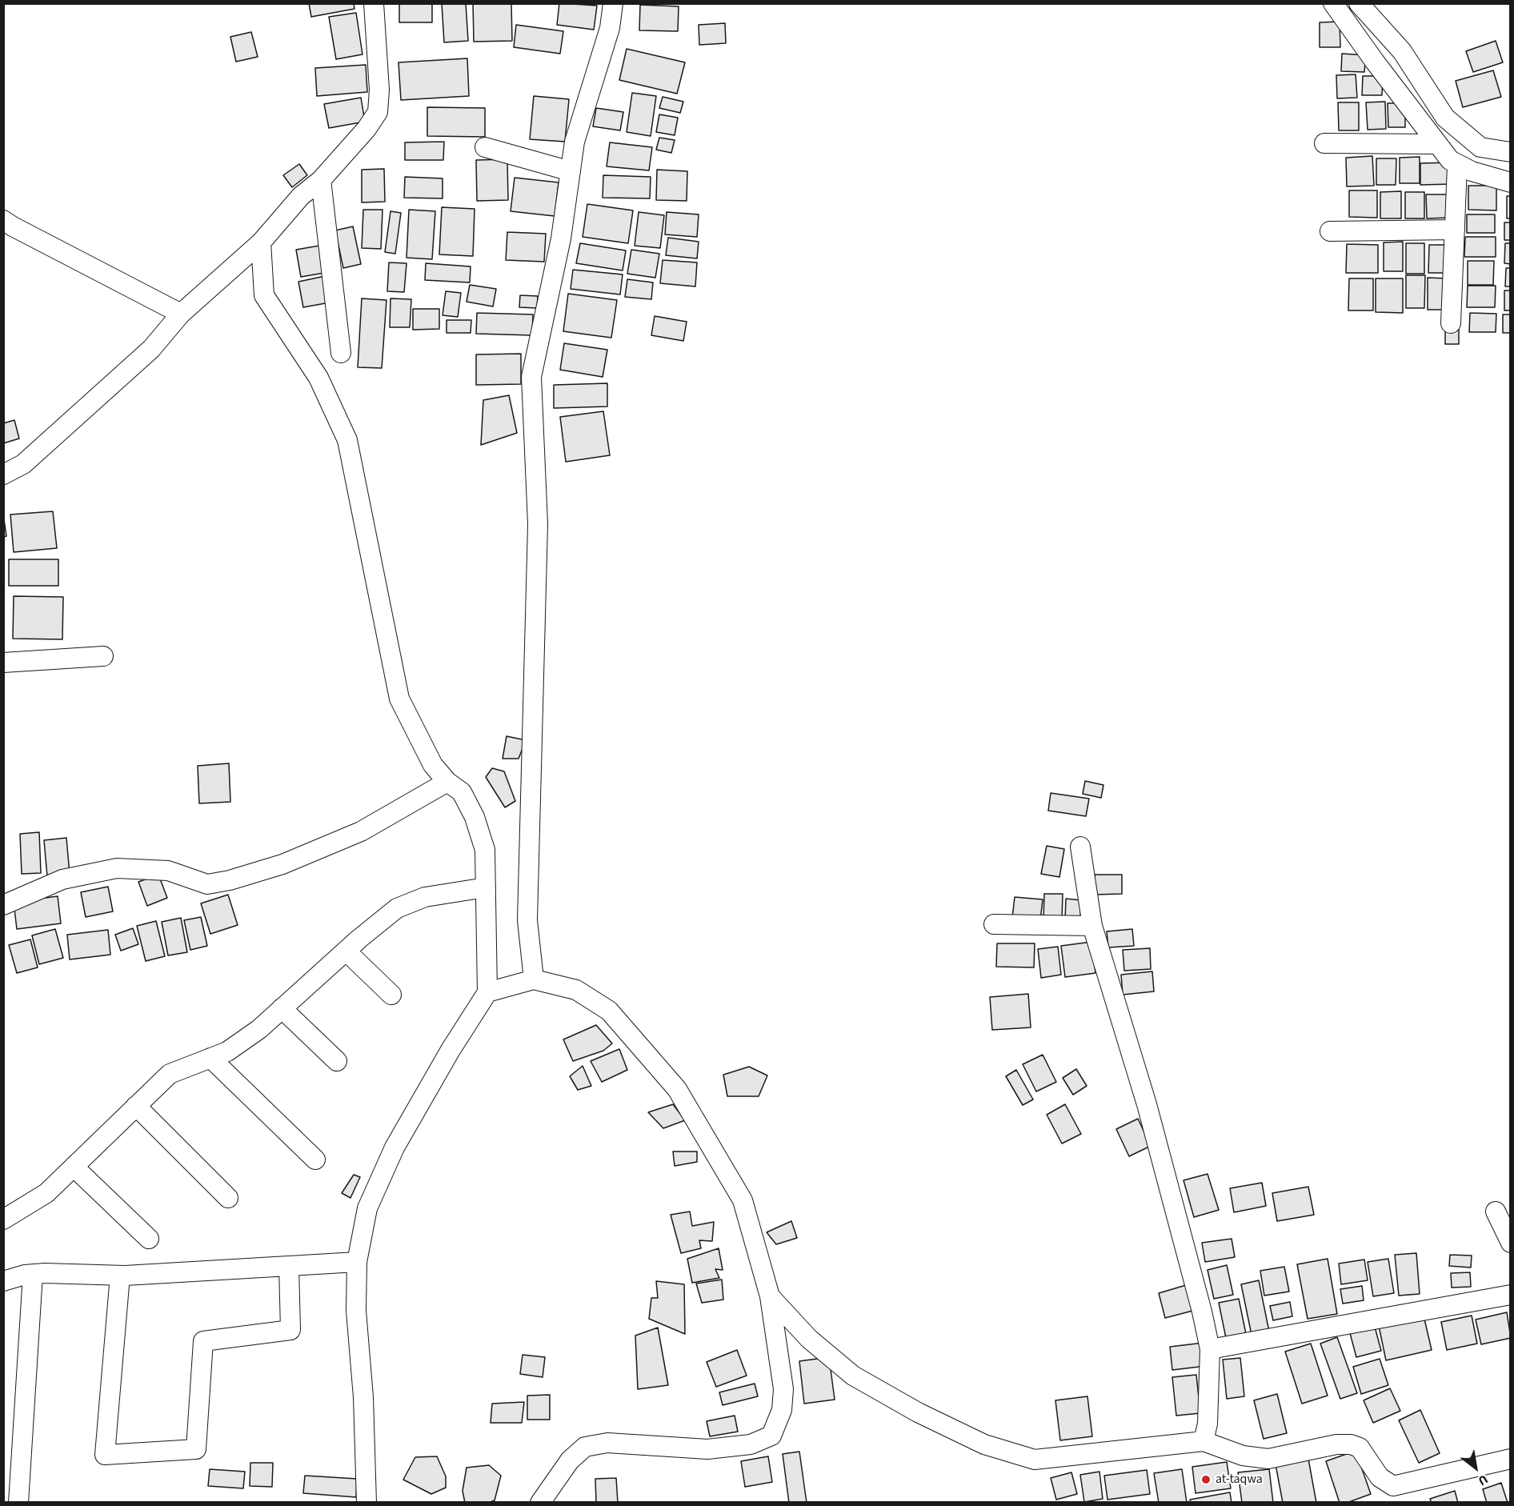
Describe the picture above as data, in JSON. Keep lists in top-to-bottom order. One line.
{"places":["at-taqwa"],"north":"bottom right"}
